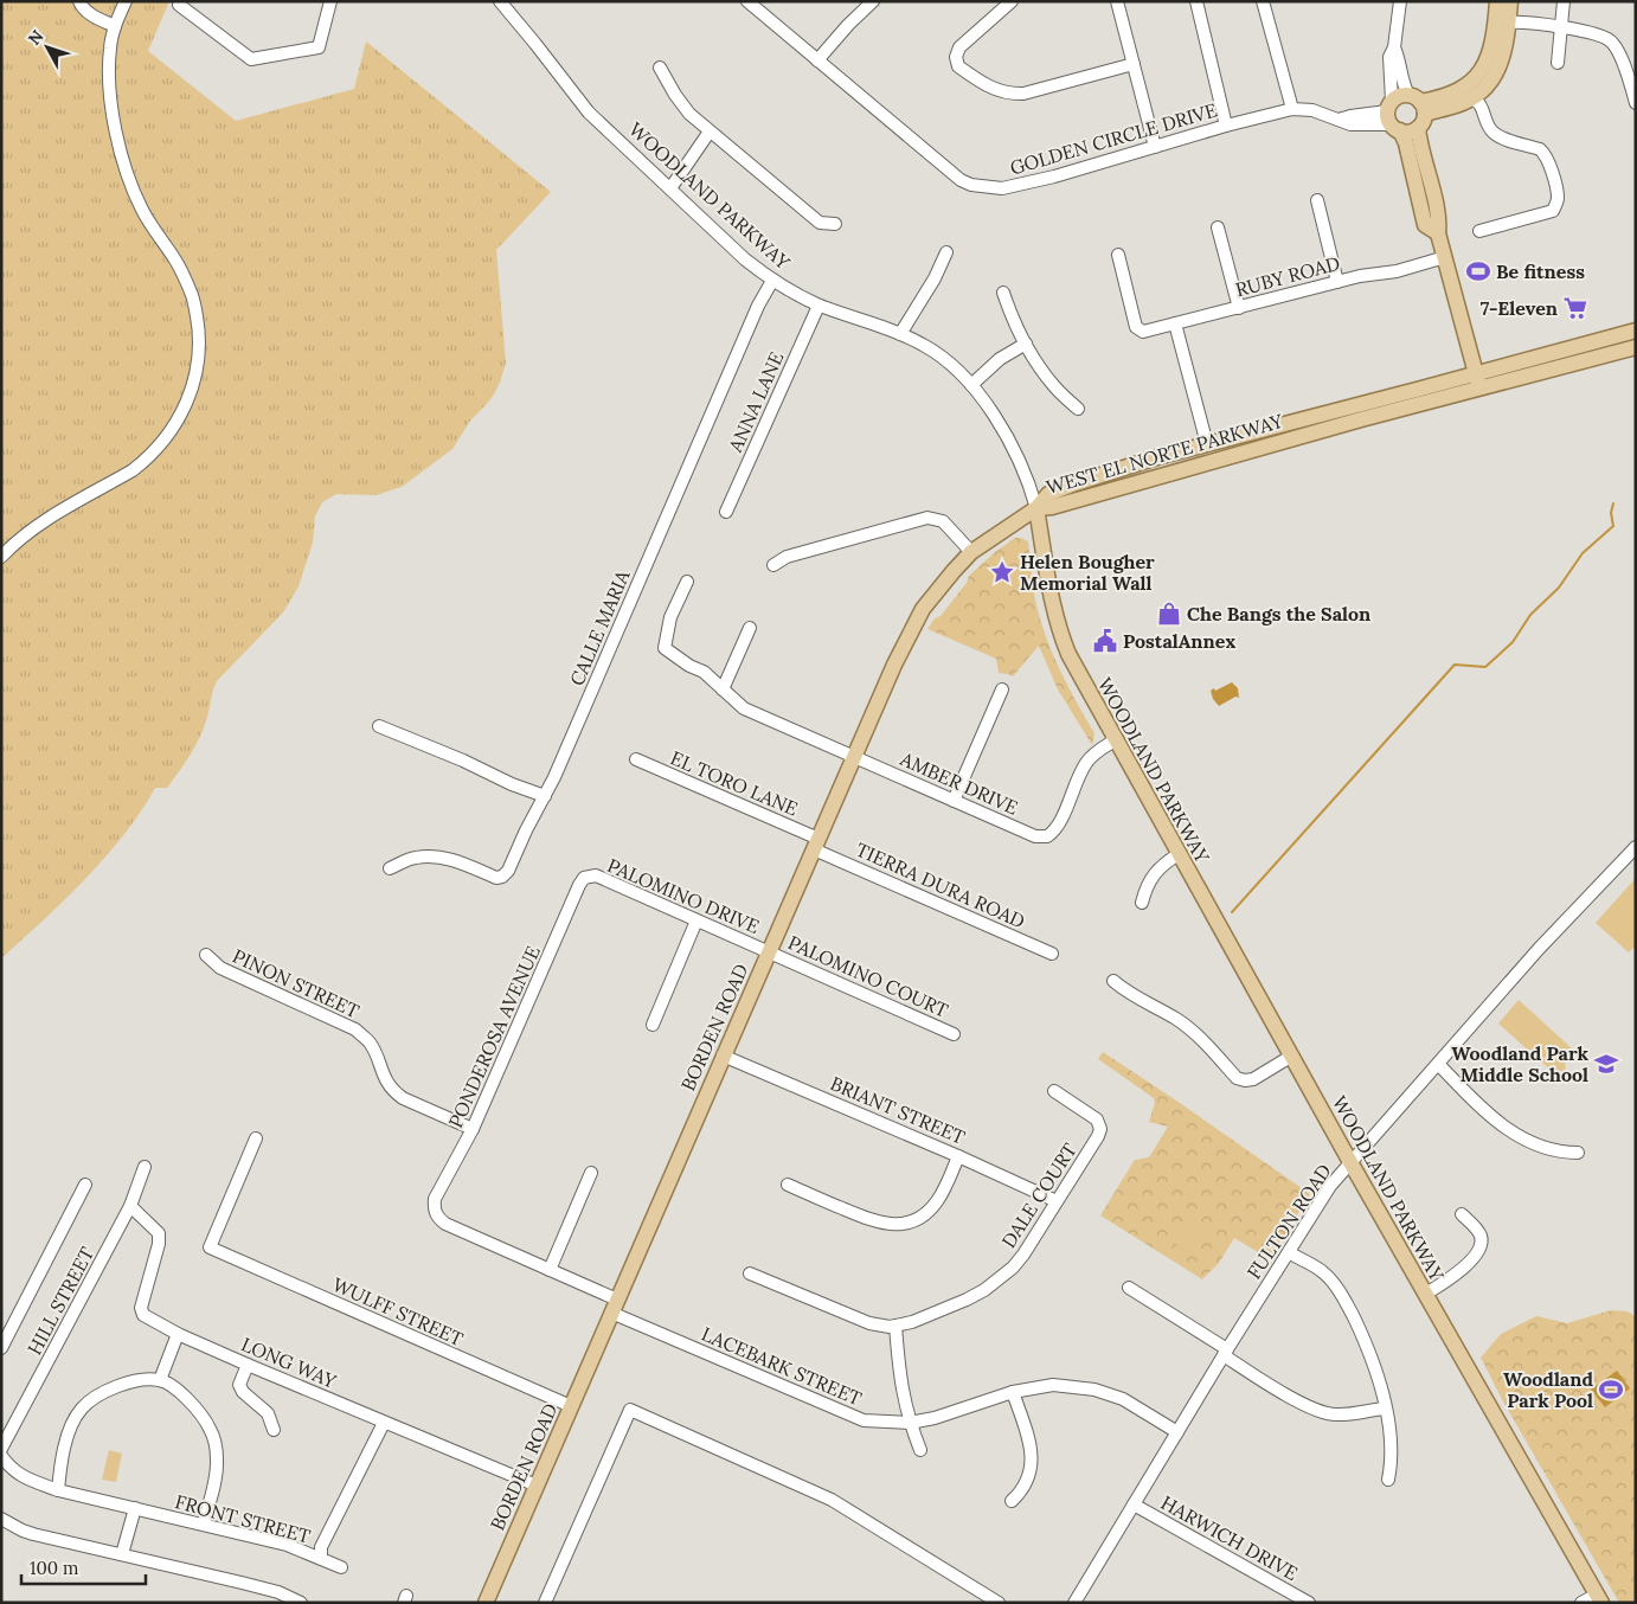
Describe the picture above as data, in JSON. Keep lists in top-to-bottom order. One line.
{"streets":{"main road":["WOODLAND PARKWAY","WEST EL NORTE PARKWAY","BORDEN ROAD"],"street":["GOLDEN CIRCLE DRIVE","RUBY ROAD","ANNA LANE","CALLE MARIA","EL TORO LANE","AMBER DRIVE","TIERRA DURA ROAD","PALOMINO DRIVE","PALOMINO COURT","PINON STREET","PONDEROSA AVENUE","BRIANT STREET","DALE COURT","FULTON ROAD","HILL STREET","WULFF STREET","LONG WAY","LACEBARK STREET","FRONT STREET","HARWICH DRIVE"]},"crossings":[["WOODLAND PARKWAY","ANNA LANE"],["WOODLAND PARKWAY","WEST EL NORTE PARKWAY"],["WOODLAND PARKWAY","CALLE MARIA"],["WOODLAND PARKWAY","AMBER DRIVE"],["WOODLAND PARKWAY","BORDEN ROAD"],["WOODLAND PARKWAY","FULTON ROAD"],["WEST EL NORTE PARKWAY","BORDEN ROAD"],["EL TORO LANE","TIERRA DURA ROAD"],["EL TORO LANE","BORDEN ROAD"],["AMBER DRIVE","BORDEN ROAD"],["TIERRA DURA ROAD","BORDEN ROAD"],["PALOMINO DRIVE","PALOMINO COURT"],["PALOMINO DRIVE","BORDEN ROAD"],["PALOMINO DRIVE","PONDEROSA AVENUE"],["PALOMINO COURT","BORDEN ROAD"],["PINON STREET","PONDEROSA AVENUE"],["BORDEN ROAD","BRIANT STREET"],["BORDEN ROAD","WULFF STREET"],["BORDEN ROAD","LONG WAY"],["BORDEN ROAD","LACEBARK STREET"],["PONDEROSA AVENUE","LACEBARK STREET"],["BRIANT STREET","DALE COURT"],["FULTON ROAD","LACEBARK STREET"],["FULTON ROAD","HARWICH DRIVE"],["HILL STREET","LONG WAY"]],"places":{"sports":["Be fitness","Woodland Park Pool"],"supermarket":["7-Eleven"],"place":["Helen Bougher Memorial Wall"],"shop":["Che Bangs the Salon"],"public building":["PostalAnnex"],"school or university":["Woodland Park Middle School"]},"scale_bar":"100 m","north":"top left"}
